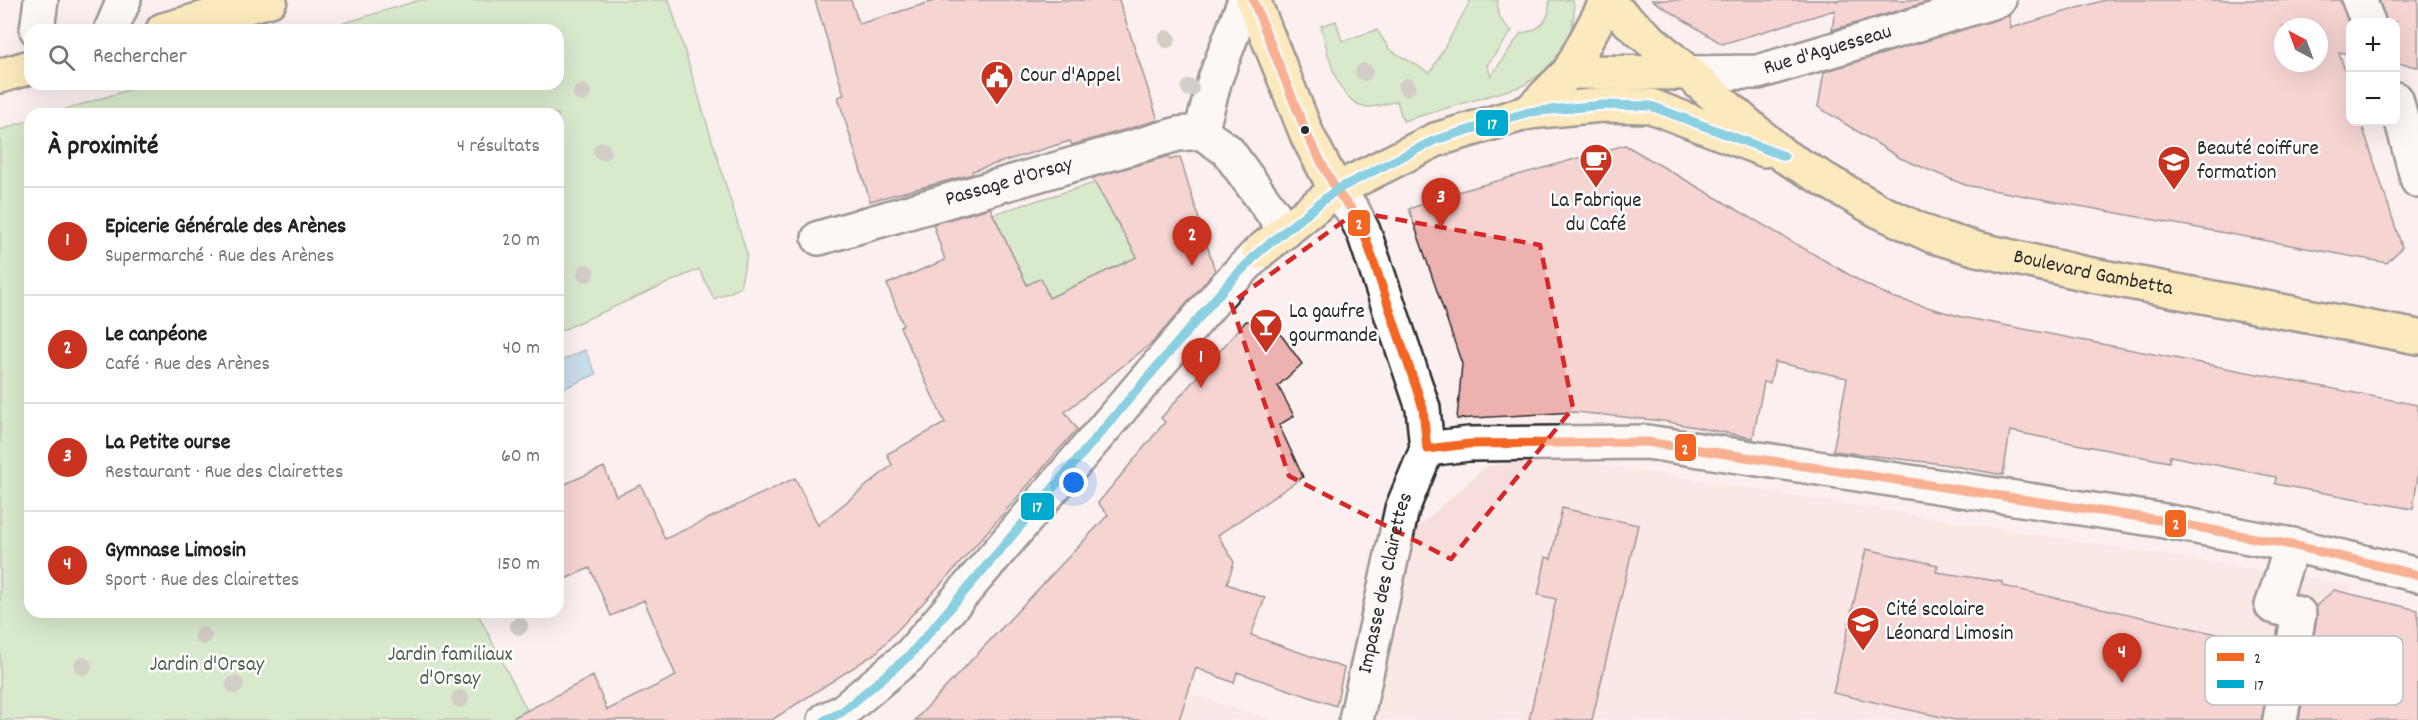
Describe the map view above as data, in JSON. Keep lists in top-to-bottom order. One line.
{"streets":{"main road":["Boulevard Gambetta"],"street":["Rue d'Aguesseau","Passage d'Orsay","Impasse des Clairettes"]},"crossings":[["Rue d'Aguesseau","Boulevard Gambetta"]],"parks":["Jardin familiaux d'Orsay","Jardin d'Orsay"],"places":{"public building":["Cour d'Appel"],"cafe":["La Fabrique du Café"],"school or university":["Beauté coiffure formation","Cité scolaire Léonard Limosin"],"bar":["La gaufre gourmande"]},"lines":["transit line 2","transit line 17"],"legend":["2","17"],"north":"top left","page":{"map_buttons":["+","−"],"search":"Rechercher","heading":["À proximité","4 résultats"],"pins":["3","2","1","4"],"list":[{"mark":"1","name":"Epicerie Générale des Arènes","note":"Supermarché · Rue des Arènes","value":"20 m"},{"mark":"2","name":"Le canpéone","note":"Café · Rue des Arènes","value":"40 m"},{"mark":"3","name":"La Petite ourse","note":"Restaurant · Rue des Clairettes","value":"60 m"},{"mark":"4","name":"Gymnase Limosin","note":"Sport · Rue des Clairettes","value":"150 m"}]}}
